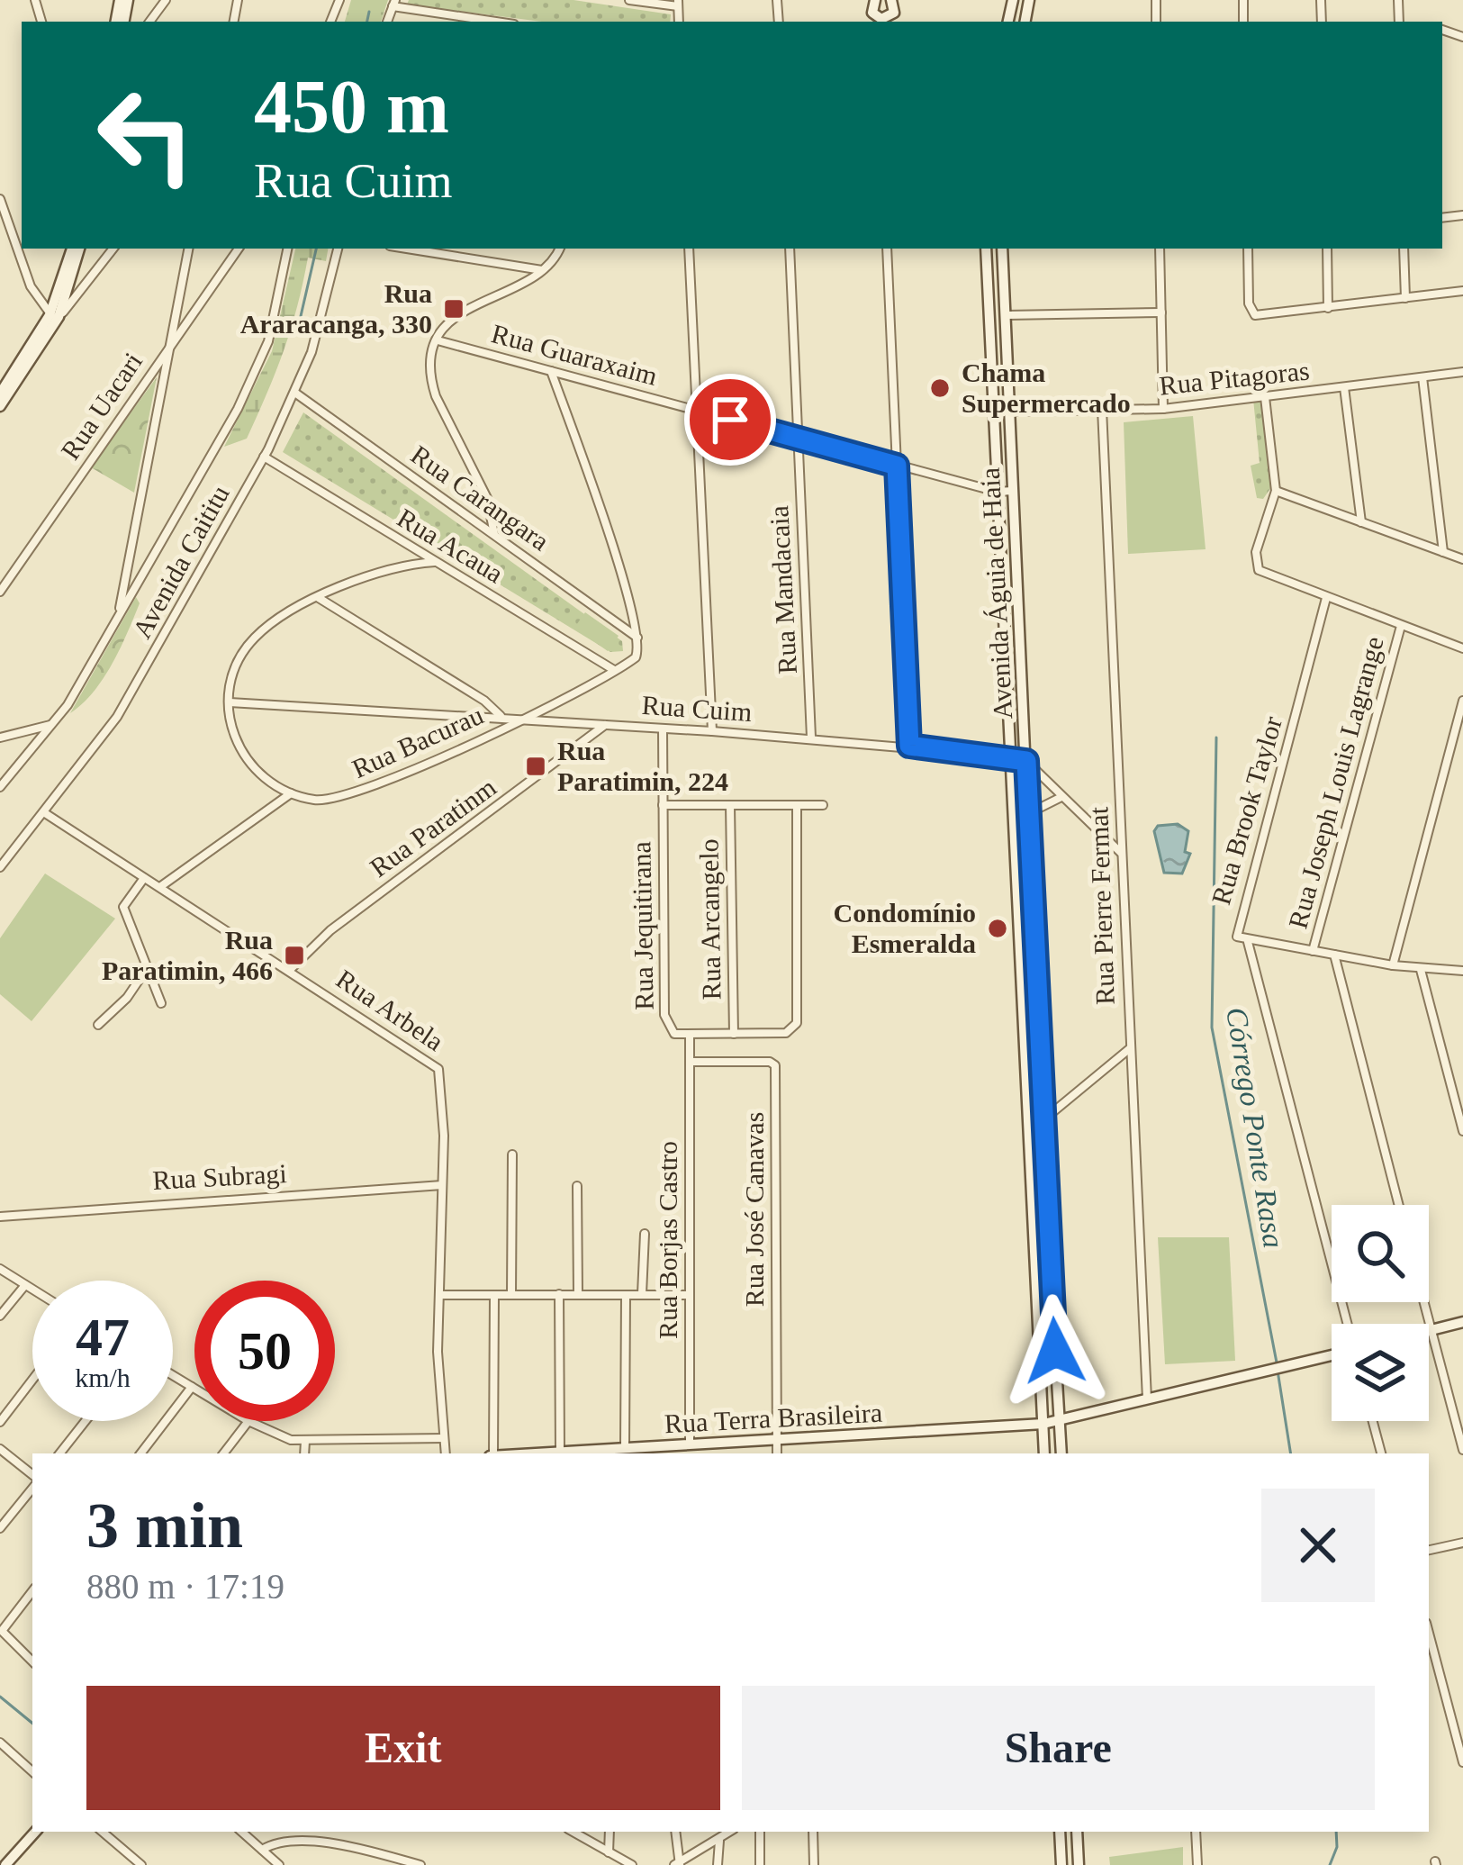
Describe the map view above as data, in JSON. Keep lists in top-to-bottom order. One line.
{"streets":{"main road":["Avenida Águia de Haia","Rua Terra Brasileira"],"street":["Rua Guaraxaim","Rua Pitagoras","Rua Uacari","Rua Carangara","Rua Acaua","Avenida Caititu","Rua Mandacaia","Rua Cuim","Rua Bacurau","Rua Joseph Louis Lagrange","Rua Brook Taylor","Rua Paratinm","Rua Pierre Fermat","Rua Arcangelo","Rua Jequitirana","Rua Arbela","Rua Subragi","Rua José Canavas","Rua Borjas Castro"]},"crossings":[["Rua Guaraxaim","Rua Mandacaia"],["Rua Guaraxaim","Avenida Águia de Haia"],["Rua Pitagoras","Avenida Águia de Haia"],["Rua Pitagoras","Rua Pierre Fermat"],["Rua Carangara","Avenida Caititu"],["Rua Carangara","Rua Bacurau"],["Rua Acaua","Avenida Caititu"],["Rua Acaua","Rua Bacurau"],["Avenida Caititu","Rua Arbela"],["Rua Mandacaia","Rua Cuim"],["Avenida Águia de Haia","Rua Cuim"],["Avenida Águia de Haia","Rua Terra Brasileira"],["Rua Cuim","Rua Bacurau"],["Rua Cuim","Rua Paratinm"],["Rua Cuim","Rua Jequitirana"],["Rua Joseph Louis Lagrange","Rua Brook Taylor"],["Rua Paratinm","Rua Arbela"],["Rua Pierre Fermat","Rua Terra Brasileira"],["Rua Arcangelo","Rua Jequitirana"],["Rua Jequitirana","Rua Borjas Castro"],["Rua Arbela","Rua Subragi"],["Rua José Canavas","Rua Borjas Castro"],["Rua José Canavas","Rua Terra Brasileira"],["Rua Borjas Castro","Rua Terra Brasileira"]],"water":["Córrego Ponte Rasa"],"places":{"transit":["Rua Araracanga, 330","Rua Paratimin, 224","Rua Paratimin, 466"],"other":["Chama Supermercado","Condomínio Esmeralda"]},"page":{"turn":["450 m","Rua Cuim"],"speed":"47 km/h","limit":"50","heading":["3 min","880 m · 17:19"],"buttons":["Exit","Share"]}}
